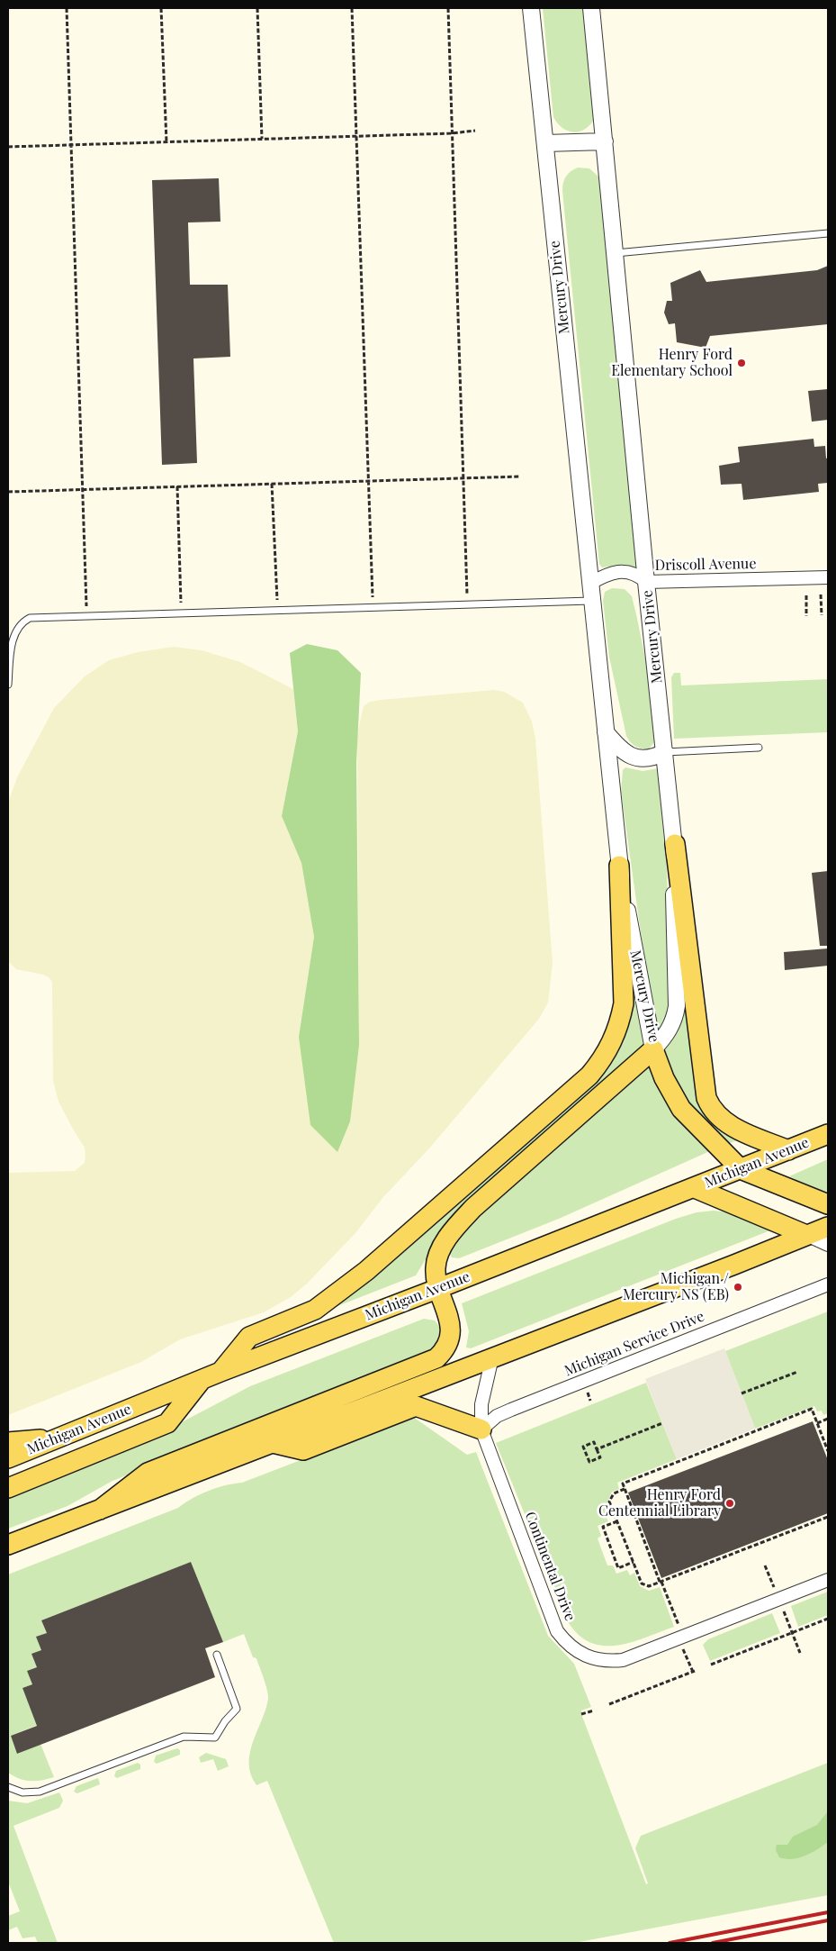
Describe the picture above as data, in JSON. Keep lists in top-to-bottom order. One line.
{"streets":{"main road":["Michigan Avenue"],"street":["Mercury Drive","Driscoll Avenue","Michigan Service Drive","Continental Drive"]},"crossings":[["Mercury Drive","Driscoll Avenue"],["Michigan Service Drive","Continental Drive"]],"places":["Henry Ford Elementary School","Michigan / Mercury NS (EB)","Henry Ford Centennial Library"]}
